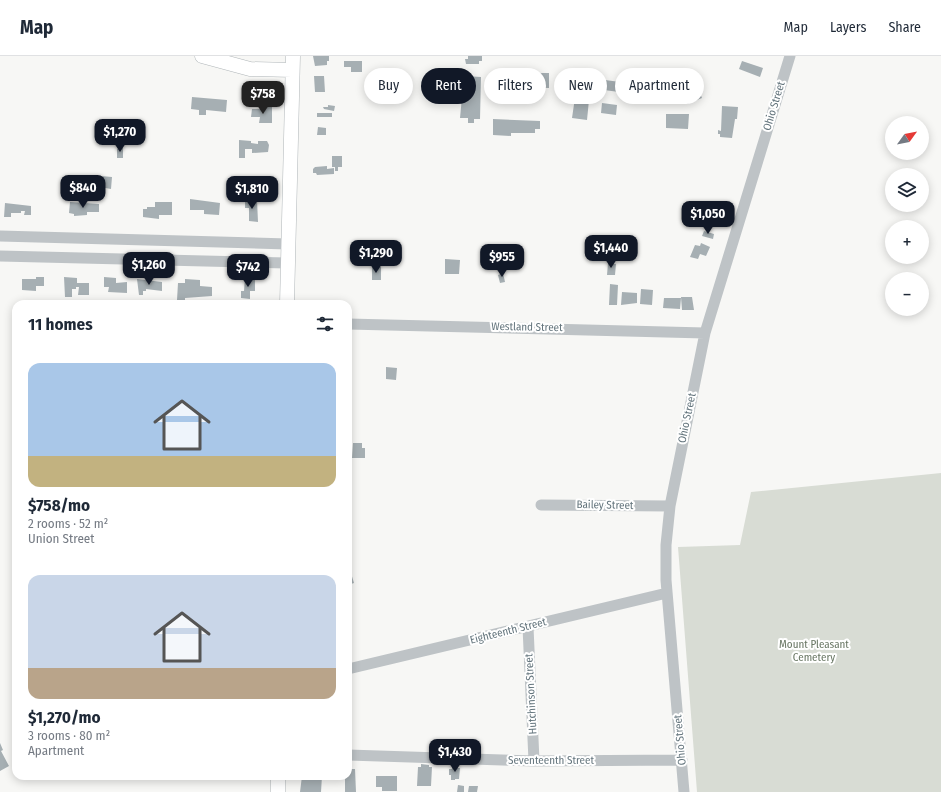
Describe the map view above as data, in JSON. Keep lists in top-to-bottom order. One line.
{"streets":{"street":["Ohio Street","Westland Street","Bailey Street","Eighteenth Street","Hutchinson Street","Seventeenth Street"]},"crossings":[["Ohio Street","Westland Street"],["Ohio Street","Bailey Street"],["Ohio Street","Eighteenth Street"],["Ohio Street","Seventeenth Street"],["Eighteenth Street","Hutchinson Street"],["Hutchinson Street","Seventeenth Street"]],"parks":["Mount Pleasant Cemetery"],"north":"top right","page":{"header":"Map","nav":["Map","Layers","Share"],"chip":["Buy","Rent","Filters","New","Apartment"],"price":["$758","$1,270","$840","$1,810","$1,050","$1,440","$1,290","$955","$1,260","$742","$1,430"],"map_buttons":["+","−"],"heading":"11 homes","list":[{"name":"$758/mo","note":"2 rooms · 52 m² · Union Street"},{"name":"$1,270/mo","note":"3 rooms · 80 m² · Apartment"}]}}
